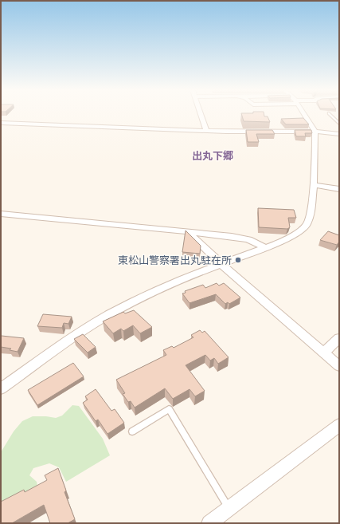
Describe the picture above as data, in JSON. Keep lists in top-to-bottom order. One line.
{"districts":["出丸下郷"],"places":["東松山警察署出丸駐在所"]}
